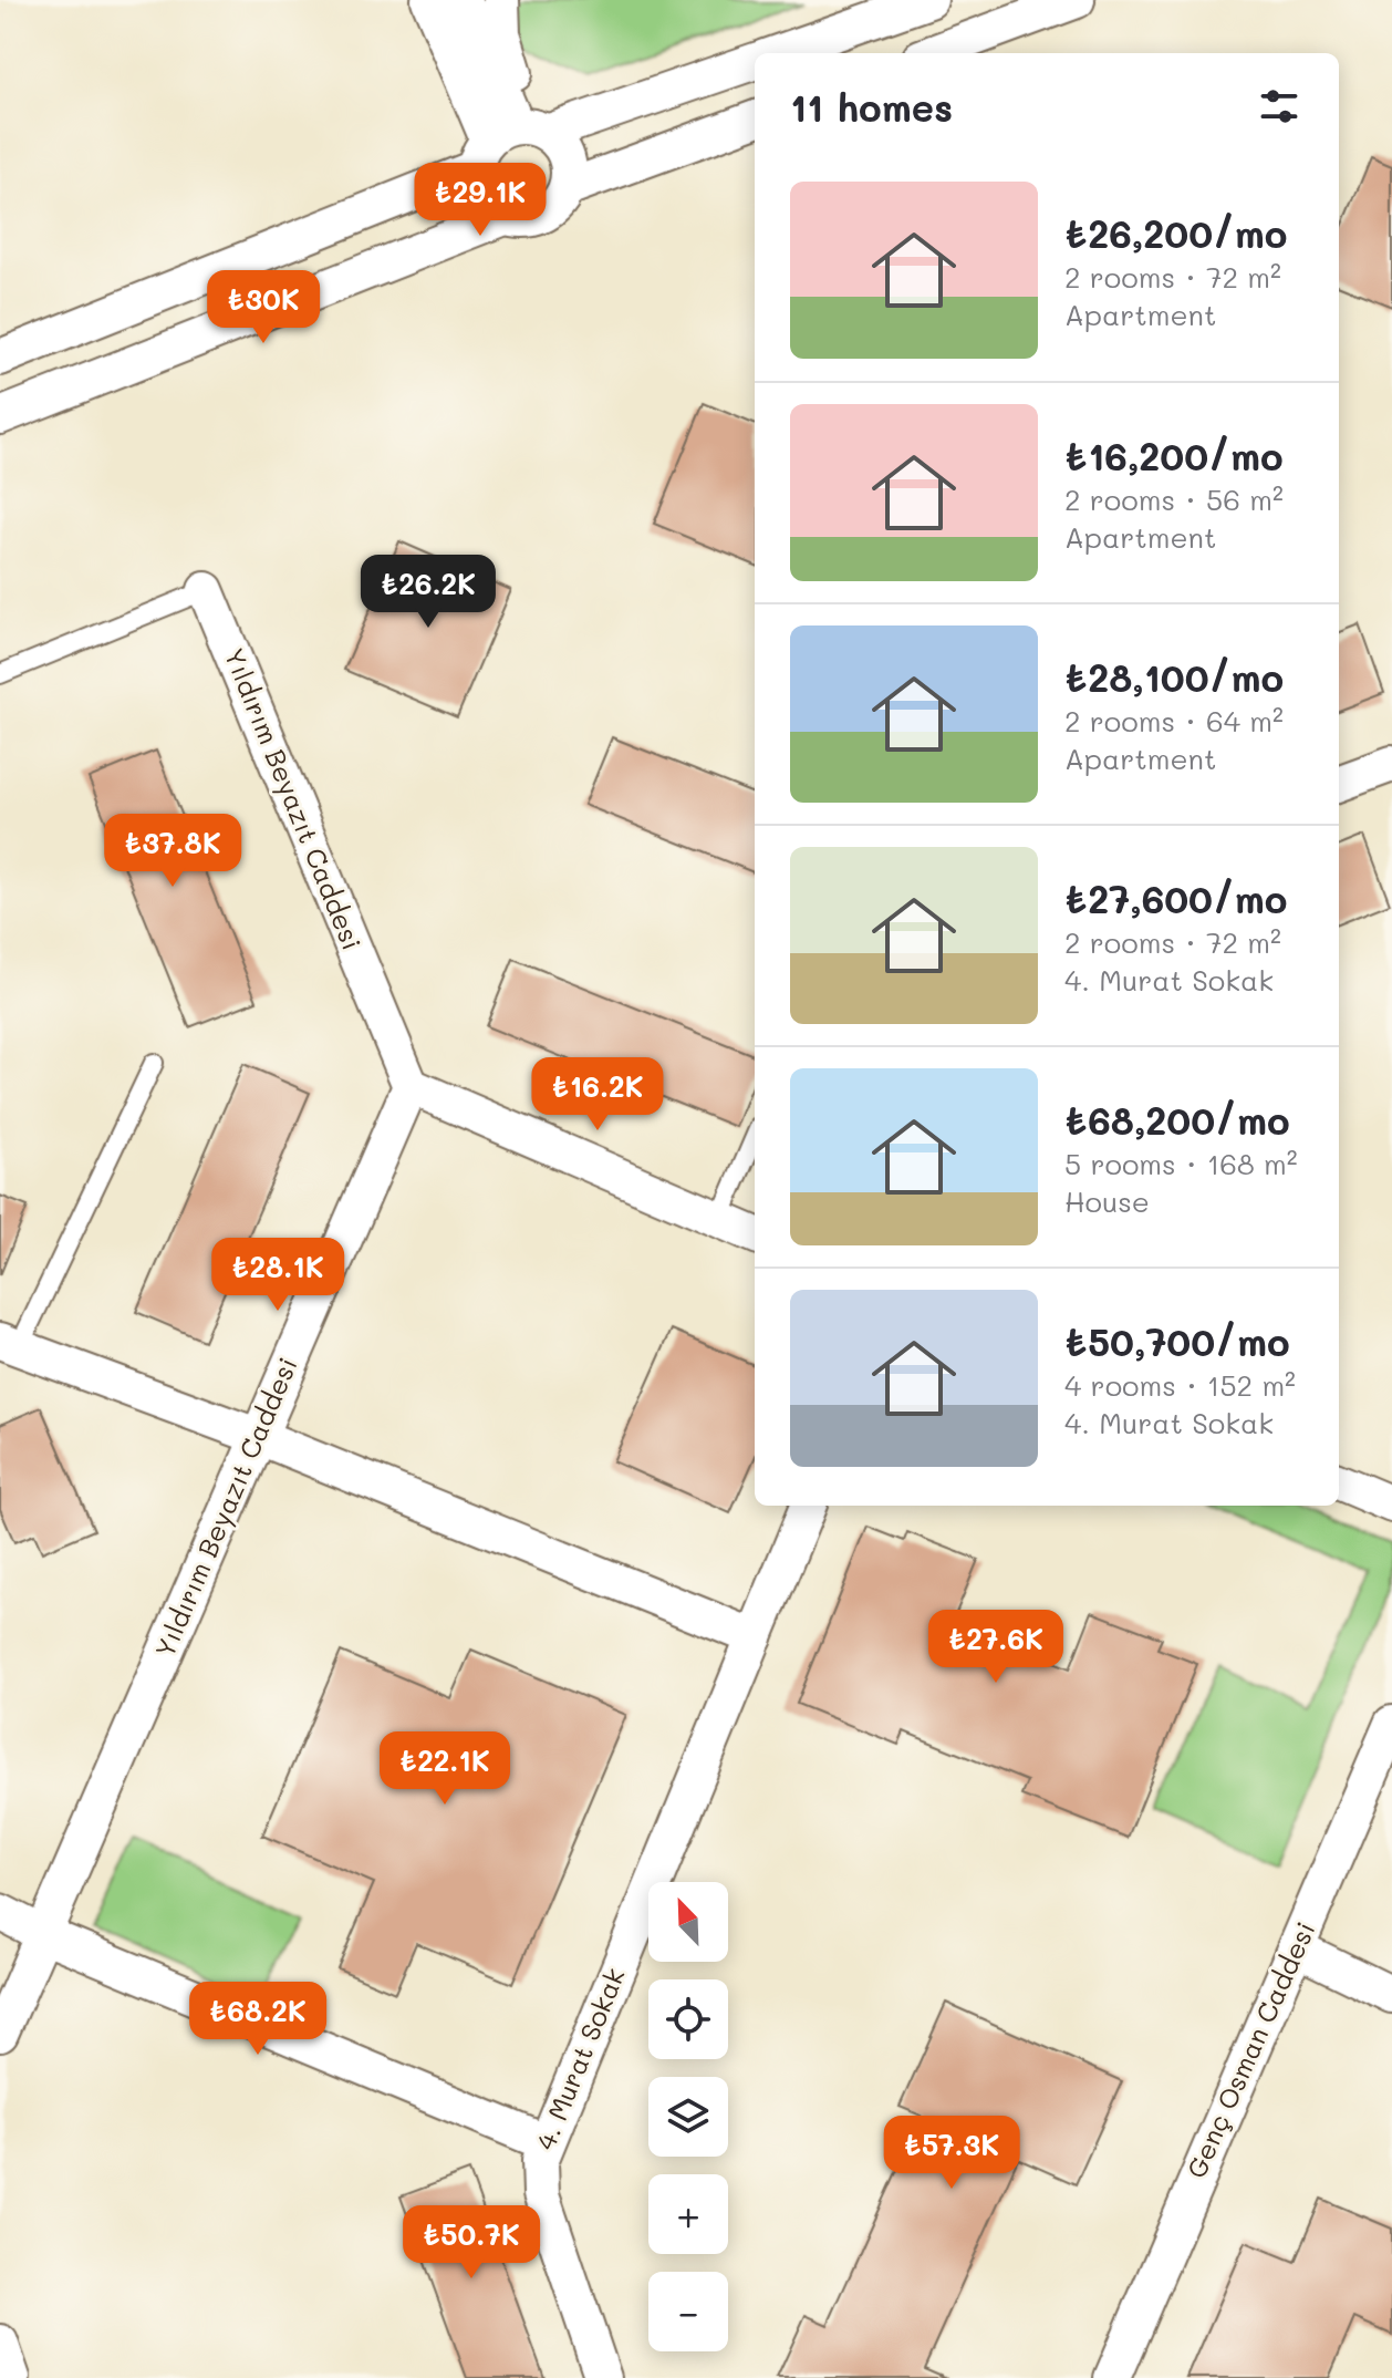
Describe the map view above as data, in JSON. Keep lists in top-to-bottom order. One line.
{"streets":{"street":["Yıldırım Beyazıt Caddesi","Genç Osman Caddesi","4. Murat Sokak"]},"north":"top left","page":{"heading":"11 homes","list":[{"name":"₺26,200/mo","note":"2 rooms · 72 m² · Apartment"},{"name":"₺16,200/mo","note":"2 rooms · 56 m² · Apartment"},{"name":"₺28,100/mo","note":"2 rooms · 64 m² · Apartment"},{"name":"₺27,600/mo","note":"2 rooms · 72 m² · 4. Murat Sokak"},{"name":"₺68,200/mo","note":"5 rooms · 168 m² · House"},{"name":"₺50,700/mo","note":"4 rooms · 152 m² · 4. Murat Sokak"}],"price":["₺29.1K","₺30K","₺26.2K","₺37.8K","₺16.2K","₺28.1K","₺27.6K","₺22.1K","₺68.2K","₺57.3K","₺50.7K"],"map_buttons":["+","−"]}}
